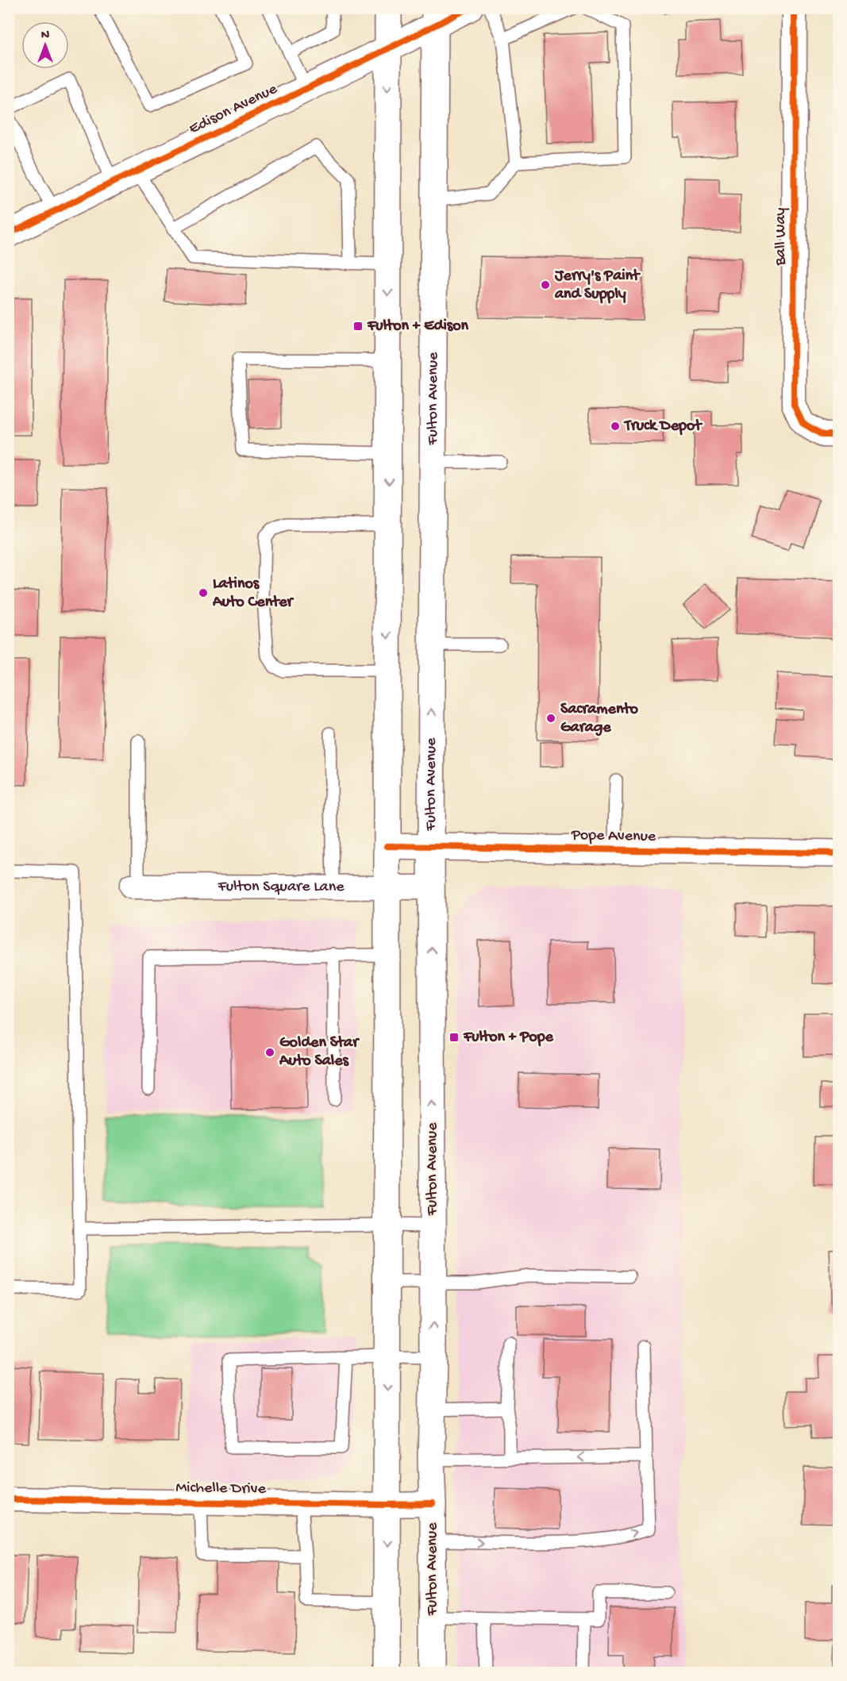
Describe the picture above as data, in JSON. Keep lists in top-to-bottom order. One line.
{"streets":{"main road":["Edison Avenue","Fulton Avenue","Pope Avenue"],"street":["Ball Way","Fulton Square Lane","Michelle Drive"]},"crossings":[["Edison Avenue","Fulton Avenue"],["Fulton Avenue","Pope Avenue"],["Fulton Avenue","Fulton Square Lane"],["Fulton Avenue","Michelle Drive"]],"places":{"other":["Jerry's Paint and Supply","Truck Depot","Latinos Auto Center","Sacramento Garage","Golden Star Auto Sales"],"transit":["Fulton + Edison","Fulton + Pope"]},"north":"top"}
